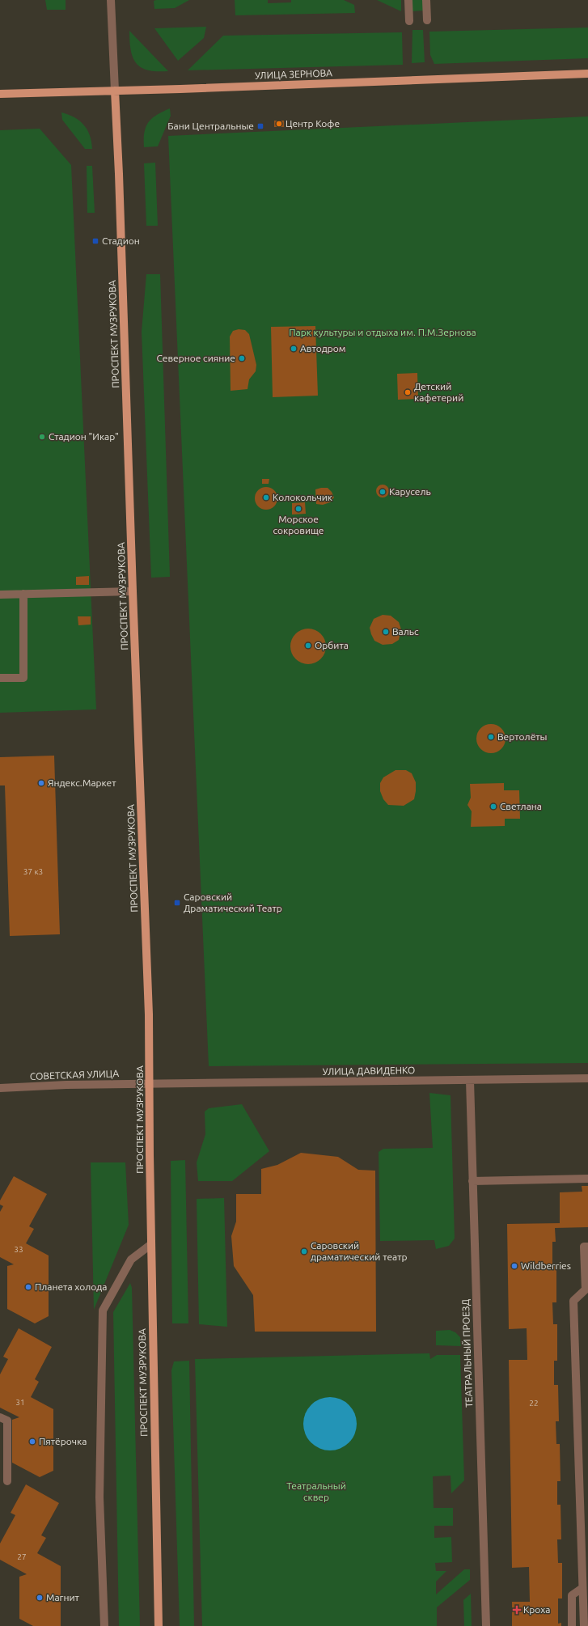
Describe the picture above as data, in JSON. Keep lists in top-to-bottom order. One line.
{"streets":{"main road":["УЛИЦА ЗЕРНОВА","ПРОСПЕКТ МУЗРУКОВА"],"street":["УЛИЦА ДАВИДЕНКО","СОВЕТСКАЯ УЛИЦА","ТЕАТРАЛЬНЫЙ ПРОЕЗД"]},"crossings":[["УЛИЦА ЗЕРНОВА","ПРОСПЕКТ МУЗРУКОВА"],["ПРОСПЕКТ МУЗРУКОВА","УЛИЦА ДАВИДЕНКО"],["ПРОСПЕКТ МУЗРУКОВА","СОВЕТСКАЯ УЛИЦА"],["УЛИЦА ДАВИДЕНКО","СОВЕТСКАЯ УЛИЦА"],["УЛИЦА ДАВИДЕНКО","ТЕАТРАЛЬНЫЙ ПРОЕЗД"]],"parks":["Парк культуры и отдыха им. П.М.Зернова","Театральный сквер"],"places":{"other":["Центр Кофе","Автодром","Северное сияние","Детский кафетерий","Стадион \"Икар\"","Карусель","Колокольчик","Морское сокровище","Вальс","Орбита","Вертолёты","Яндекс.Маркет","Светлана","Саровский драматический театр","Wildberries","Планета холода","Пятёрочка","Магнит"],"transit":["Бани Центральные","Стадион","Саровский Драматический Театр"],"health":["Кроха"]},"house_numbers":["37 к3","33","31","22","27"]}
